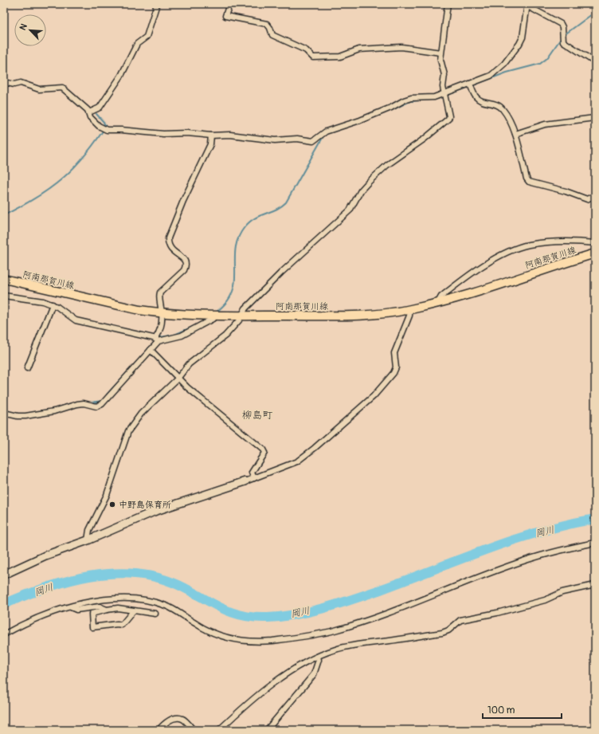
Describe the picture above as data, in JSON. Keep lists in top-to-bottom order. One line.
{"streets":{"main road":["阿南那賀川線"]},"districts":["柳島町"],"water":["岡川"],"places":["中野島保育所"],"scale_bar":"100 m","north":"top left"}
